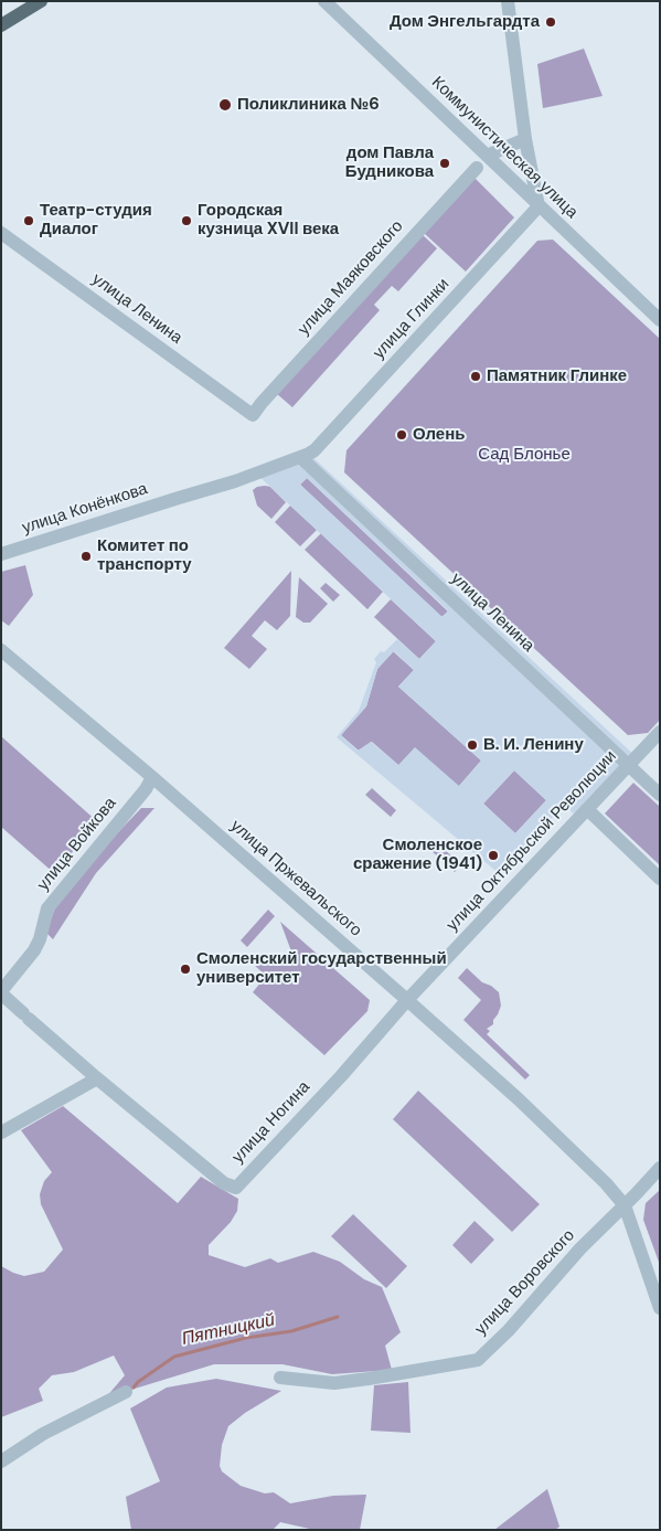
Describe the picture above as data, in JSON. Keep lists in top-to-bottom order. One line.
{"streets":{"street":["Коммунистическая улица","улица Маяковского","улица Ленина","улица Глинки","улица Конёнкова","улица Октябрьской Революции","улица Войкова","улица Пржевальского","улица Ногина","улица Воровского"]},"crossings":[["Коммунистическая улица","улица Глинки"],["улица Маяковского","улица Ленина"],["улица Ленина","улица Глинки"],["улица Ленина","улица Конёнкова"],["улица Ленина","улица Октябрьской Революции"],["улица Глинки","улица Конёнкова"],["улица Октябрьской Революции","улица Пржевальского"],["улица Октябрьской Революции","улица Ногина"],["улица Войкова","улица Пржевальского"],["улица Войкова","улица Ногина"],["улица Пржевальского","улица Ногина"],["улица Пржевальского","улица Воровского"]],"water":["Пятницкий"],"parks":["Сад Блонье"],"places":["Дом Энгельгардта","Поликлиника №6","дом Павла Будникова","Театр-студия Диалог","Городская кузница XVII века","Памятник Глинке","Олень","Комитет по транспорту","В. И. Ленину","Смоленское сражение (1941)","Смоленский государственный университет"]}
